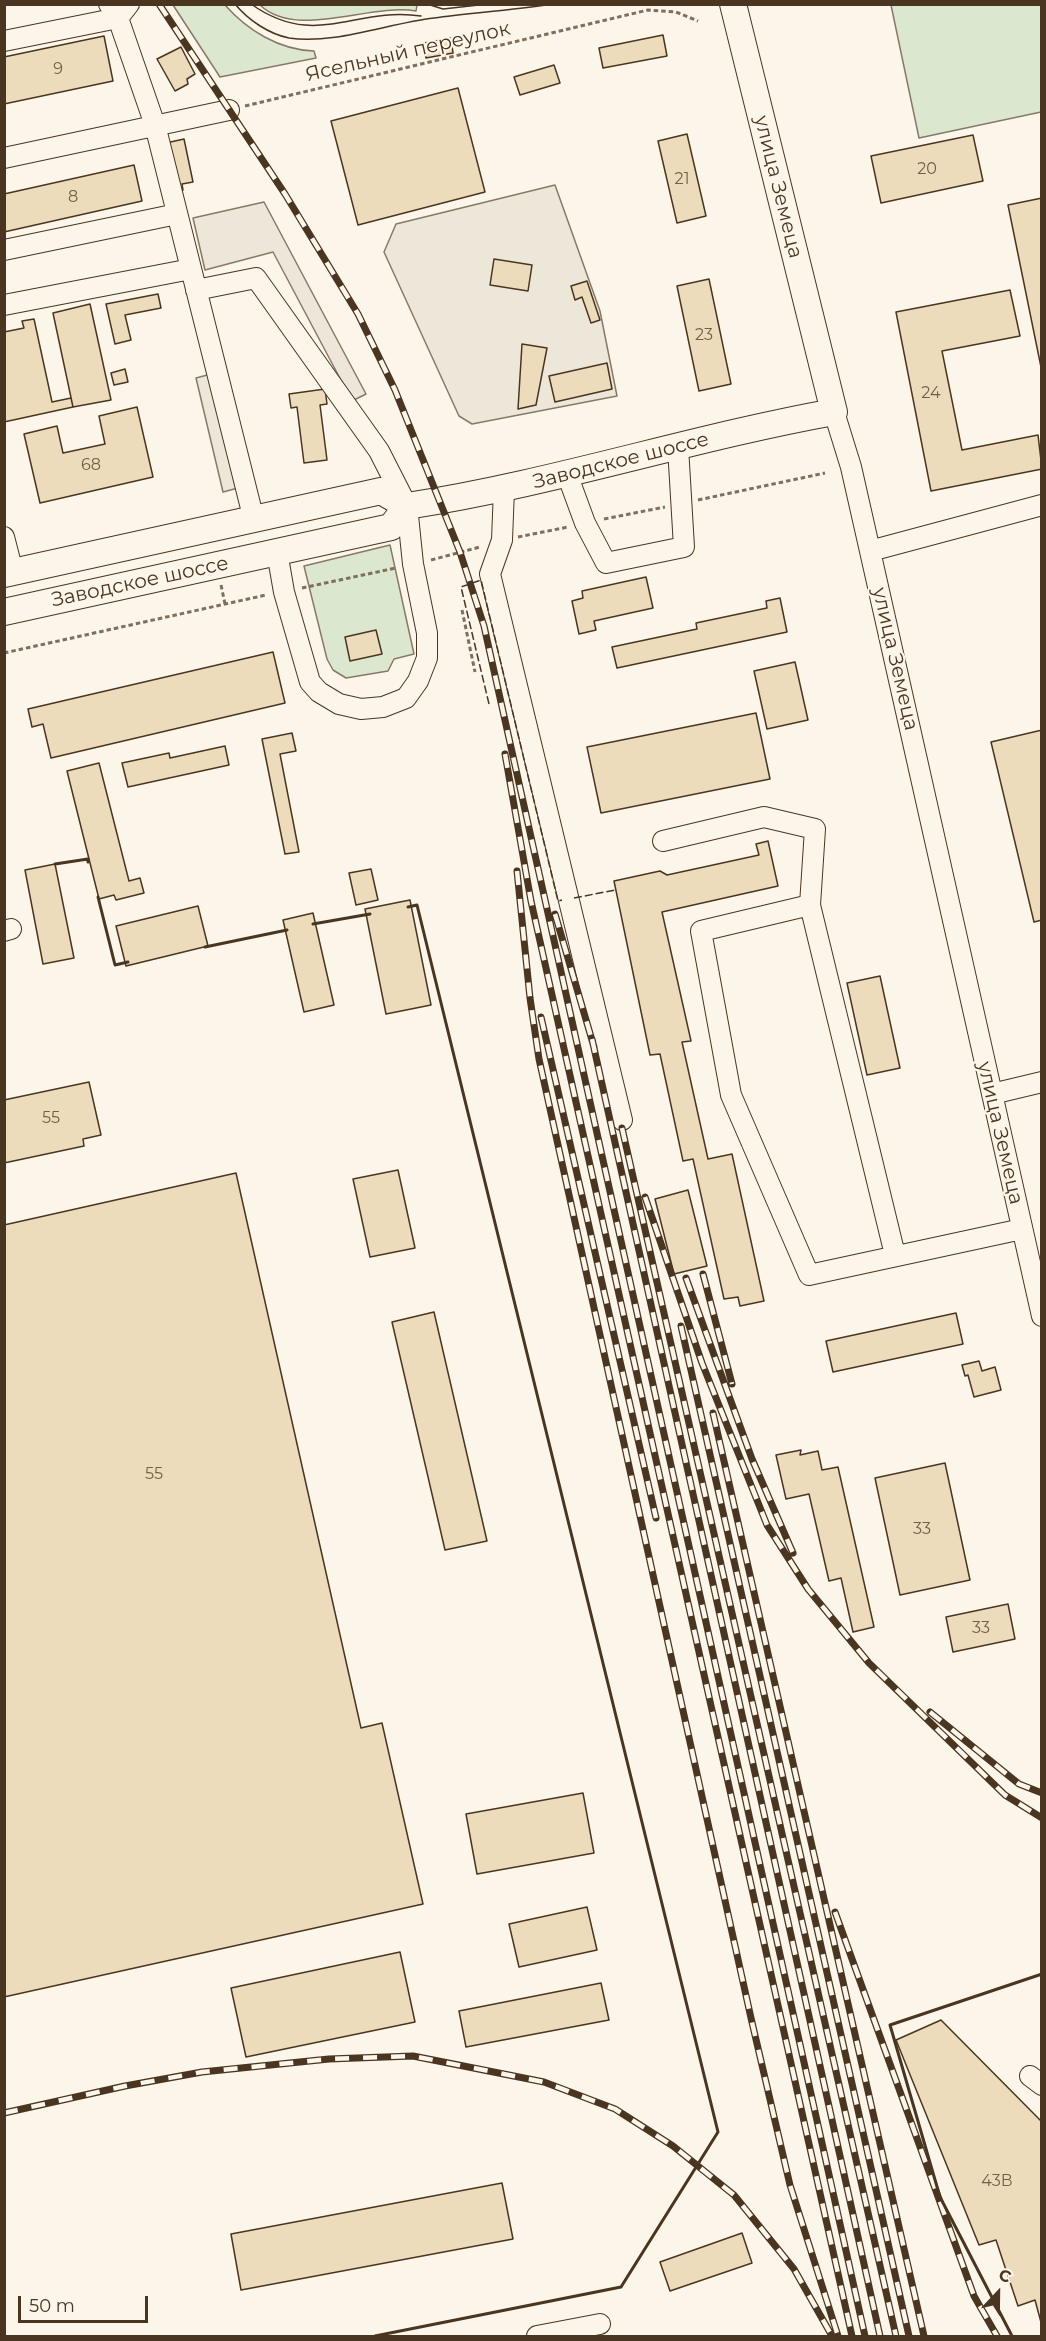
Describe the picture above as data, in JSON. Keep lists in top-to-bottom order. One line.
{"streets":{"main road":["улица Земеца","Заводское шоссе"],"path":["Ясельный переулок"]},"crossings":[["улица Земеца","Заводское шоссе"]],"house_numbers":["9","20","21","8","23","24","68","55","55","33","33","43В"],"scale_bar":"50 m","north":"top"}
